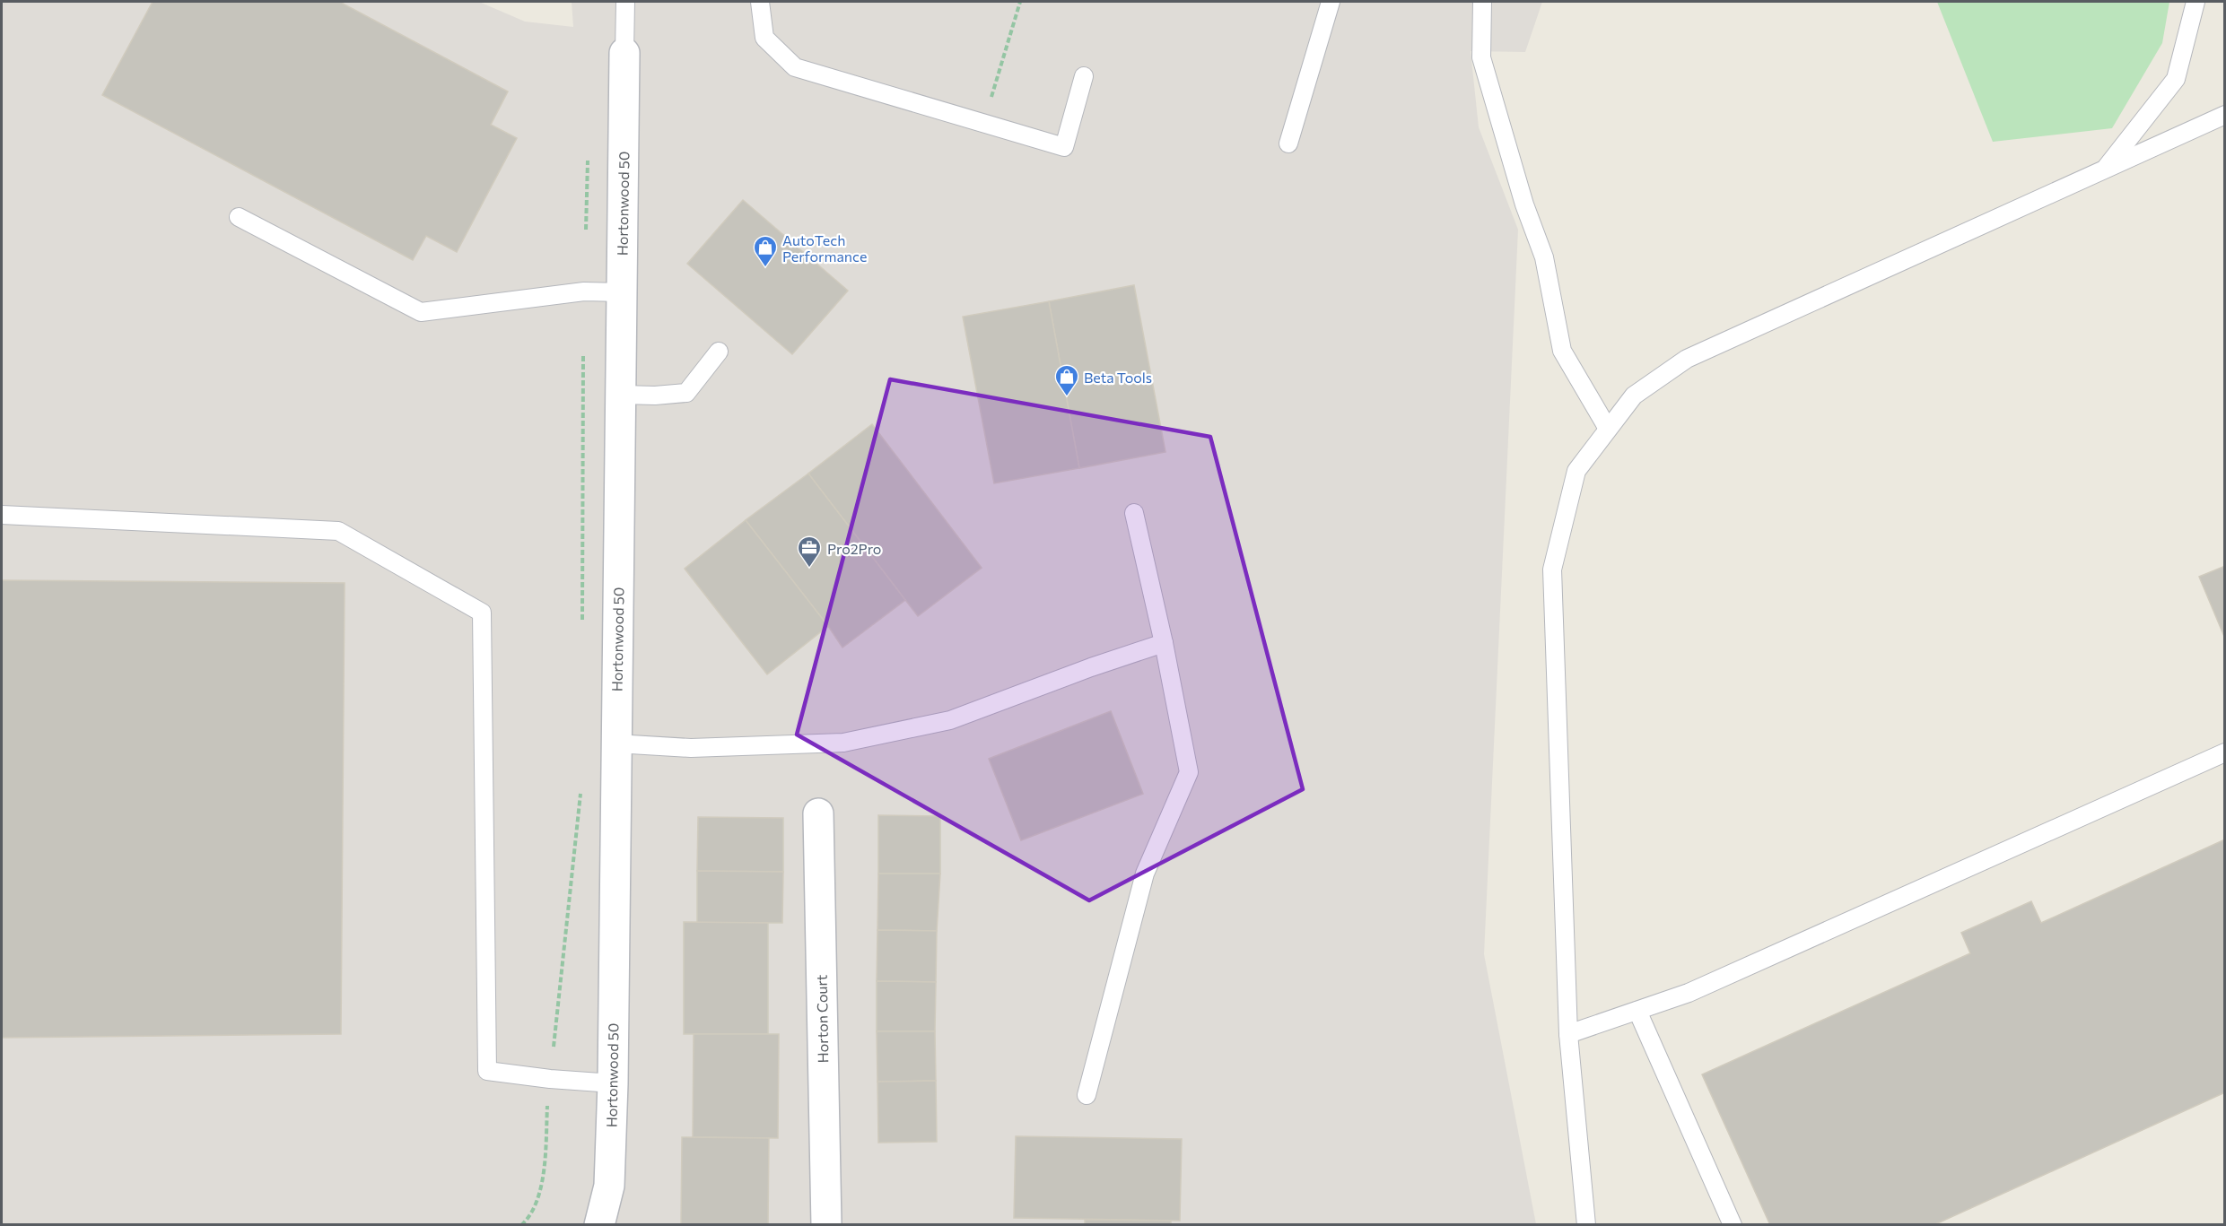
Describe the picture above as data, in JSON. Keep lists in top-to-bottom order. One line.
{"streets":{"street":["Hortonwood 50","Horton Court"]},"places":{"shop":["AutoTech Performance","Beta Tools"],"office":["Pro2Pro"]}}
